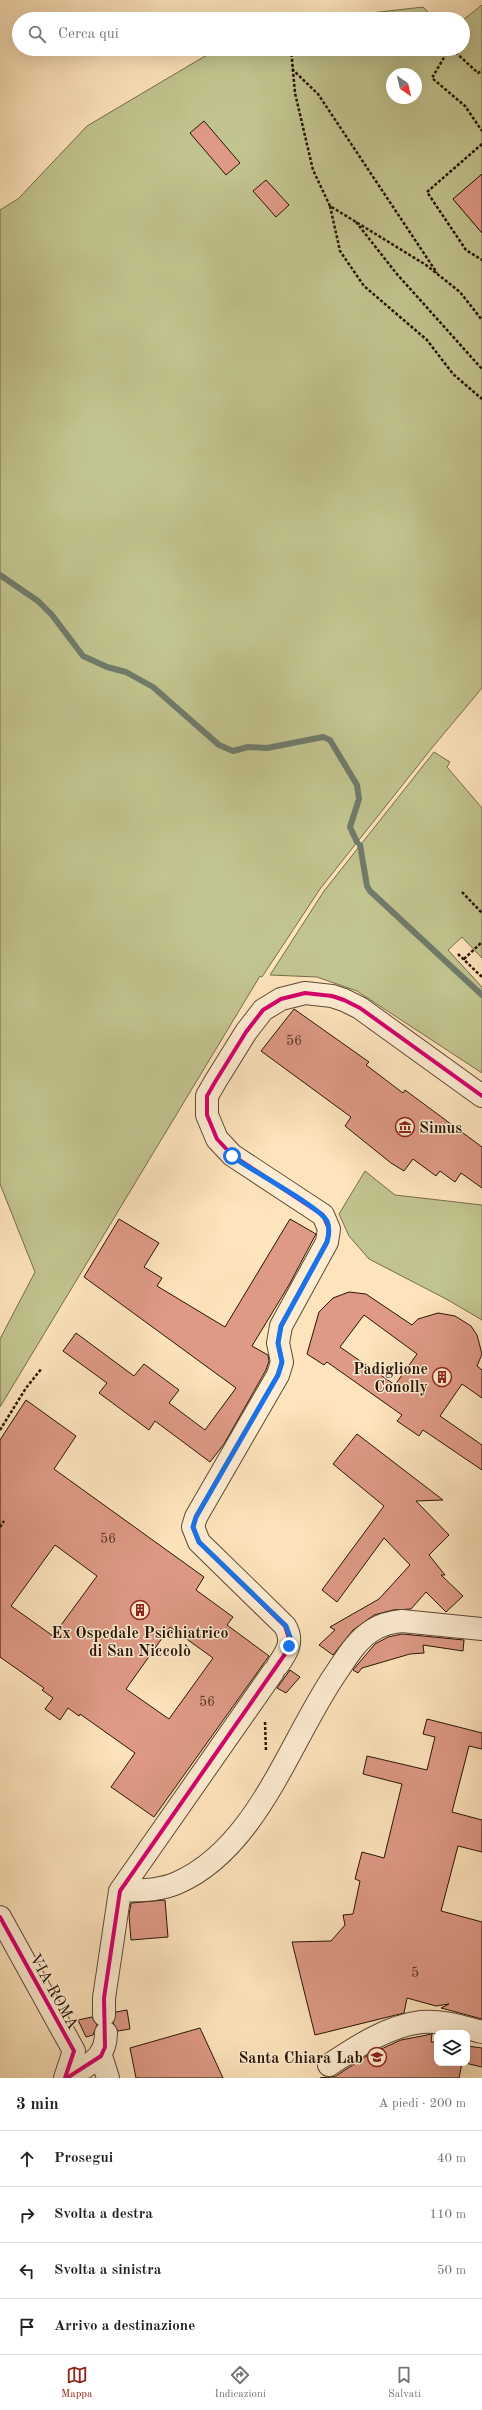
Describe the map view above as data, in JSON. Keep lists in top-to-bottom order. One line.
{"streets":{"street":["VIA ROMA"]},"places":{"museum":["Simus"],"building":["Padiglione Conolly","Ex Ospedale Psichiatrico di San Niccolò"],"school or university":["Santa Chiara Lab"]},"house_numbers":["56","56","56","5"],"north":"bottom right","page":{"search":"Cerca qui","heading":["3 min","A piedi · 200 m"],"list":[["Prosegui","40 m"],["Svolta a destra","110 m"],["Svolta a sinistra","50 m"],"Arrivo a destinazione"],"nav":["Mappa","Indicazioni","Salvati"]}}
